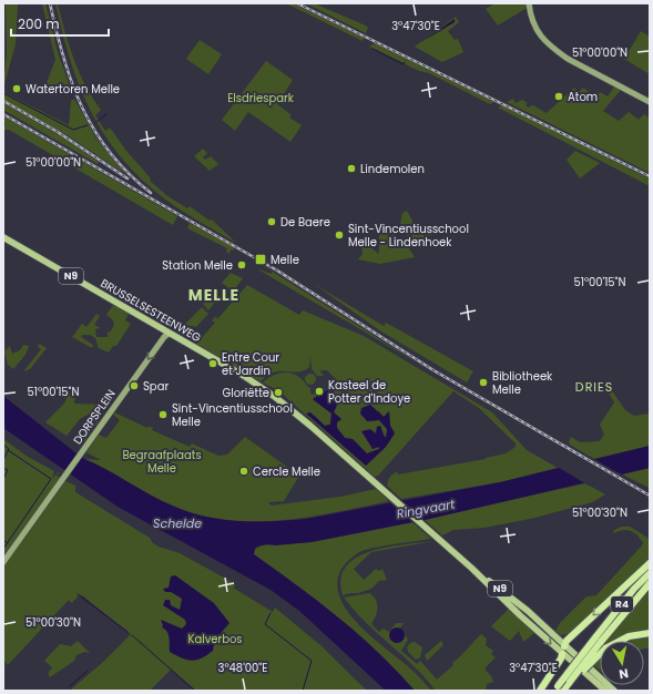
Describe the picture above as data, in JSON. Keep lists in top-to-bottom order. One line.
{"streets":{"highway":["R4"],"main road":["N9","BRUSSELSESTEENWEG","DORPSPLEIN"]},"crossings":[["BRUSSELSESTEENWEG","DORPSPLEIN"]],"one_way":["DORPSPLEIN"],"districts":["MELLE","DRIES"],"water":["Ringvaart","Schelde"],"parks":["Elsdriespark","Begraafplaats Melle","Kalverbos"],"places":{"other":["Watertoren Melle","Atom","Lindemolen","De Baere","Sint-Vincentiusschool Melle - Lindenhoek","Station Melle","Entre Cour et Jardin","Bibliotheek Melle","Spar","Kasteel de Potter d'Indoye","Gloriëtte","Sint-Vincentiusschool Melle","Cercle Melle"],"transit":["Melle"]},"scale_bar":"200 m","north":"bottom","coordinates":["3°47'30\"E","51°00'00\"N","51°00'15\"N","51°00'30\"N","3°48'00\"E"]}
